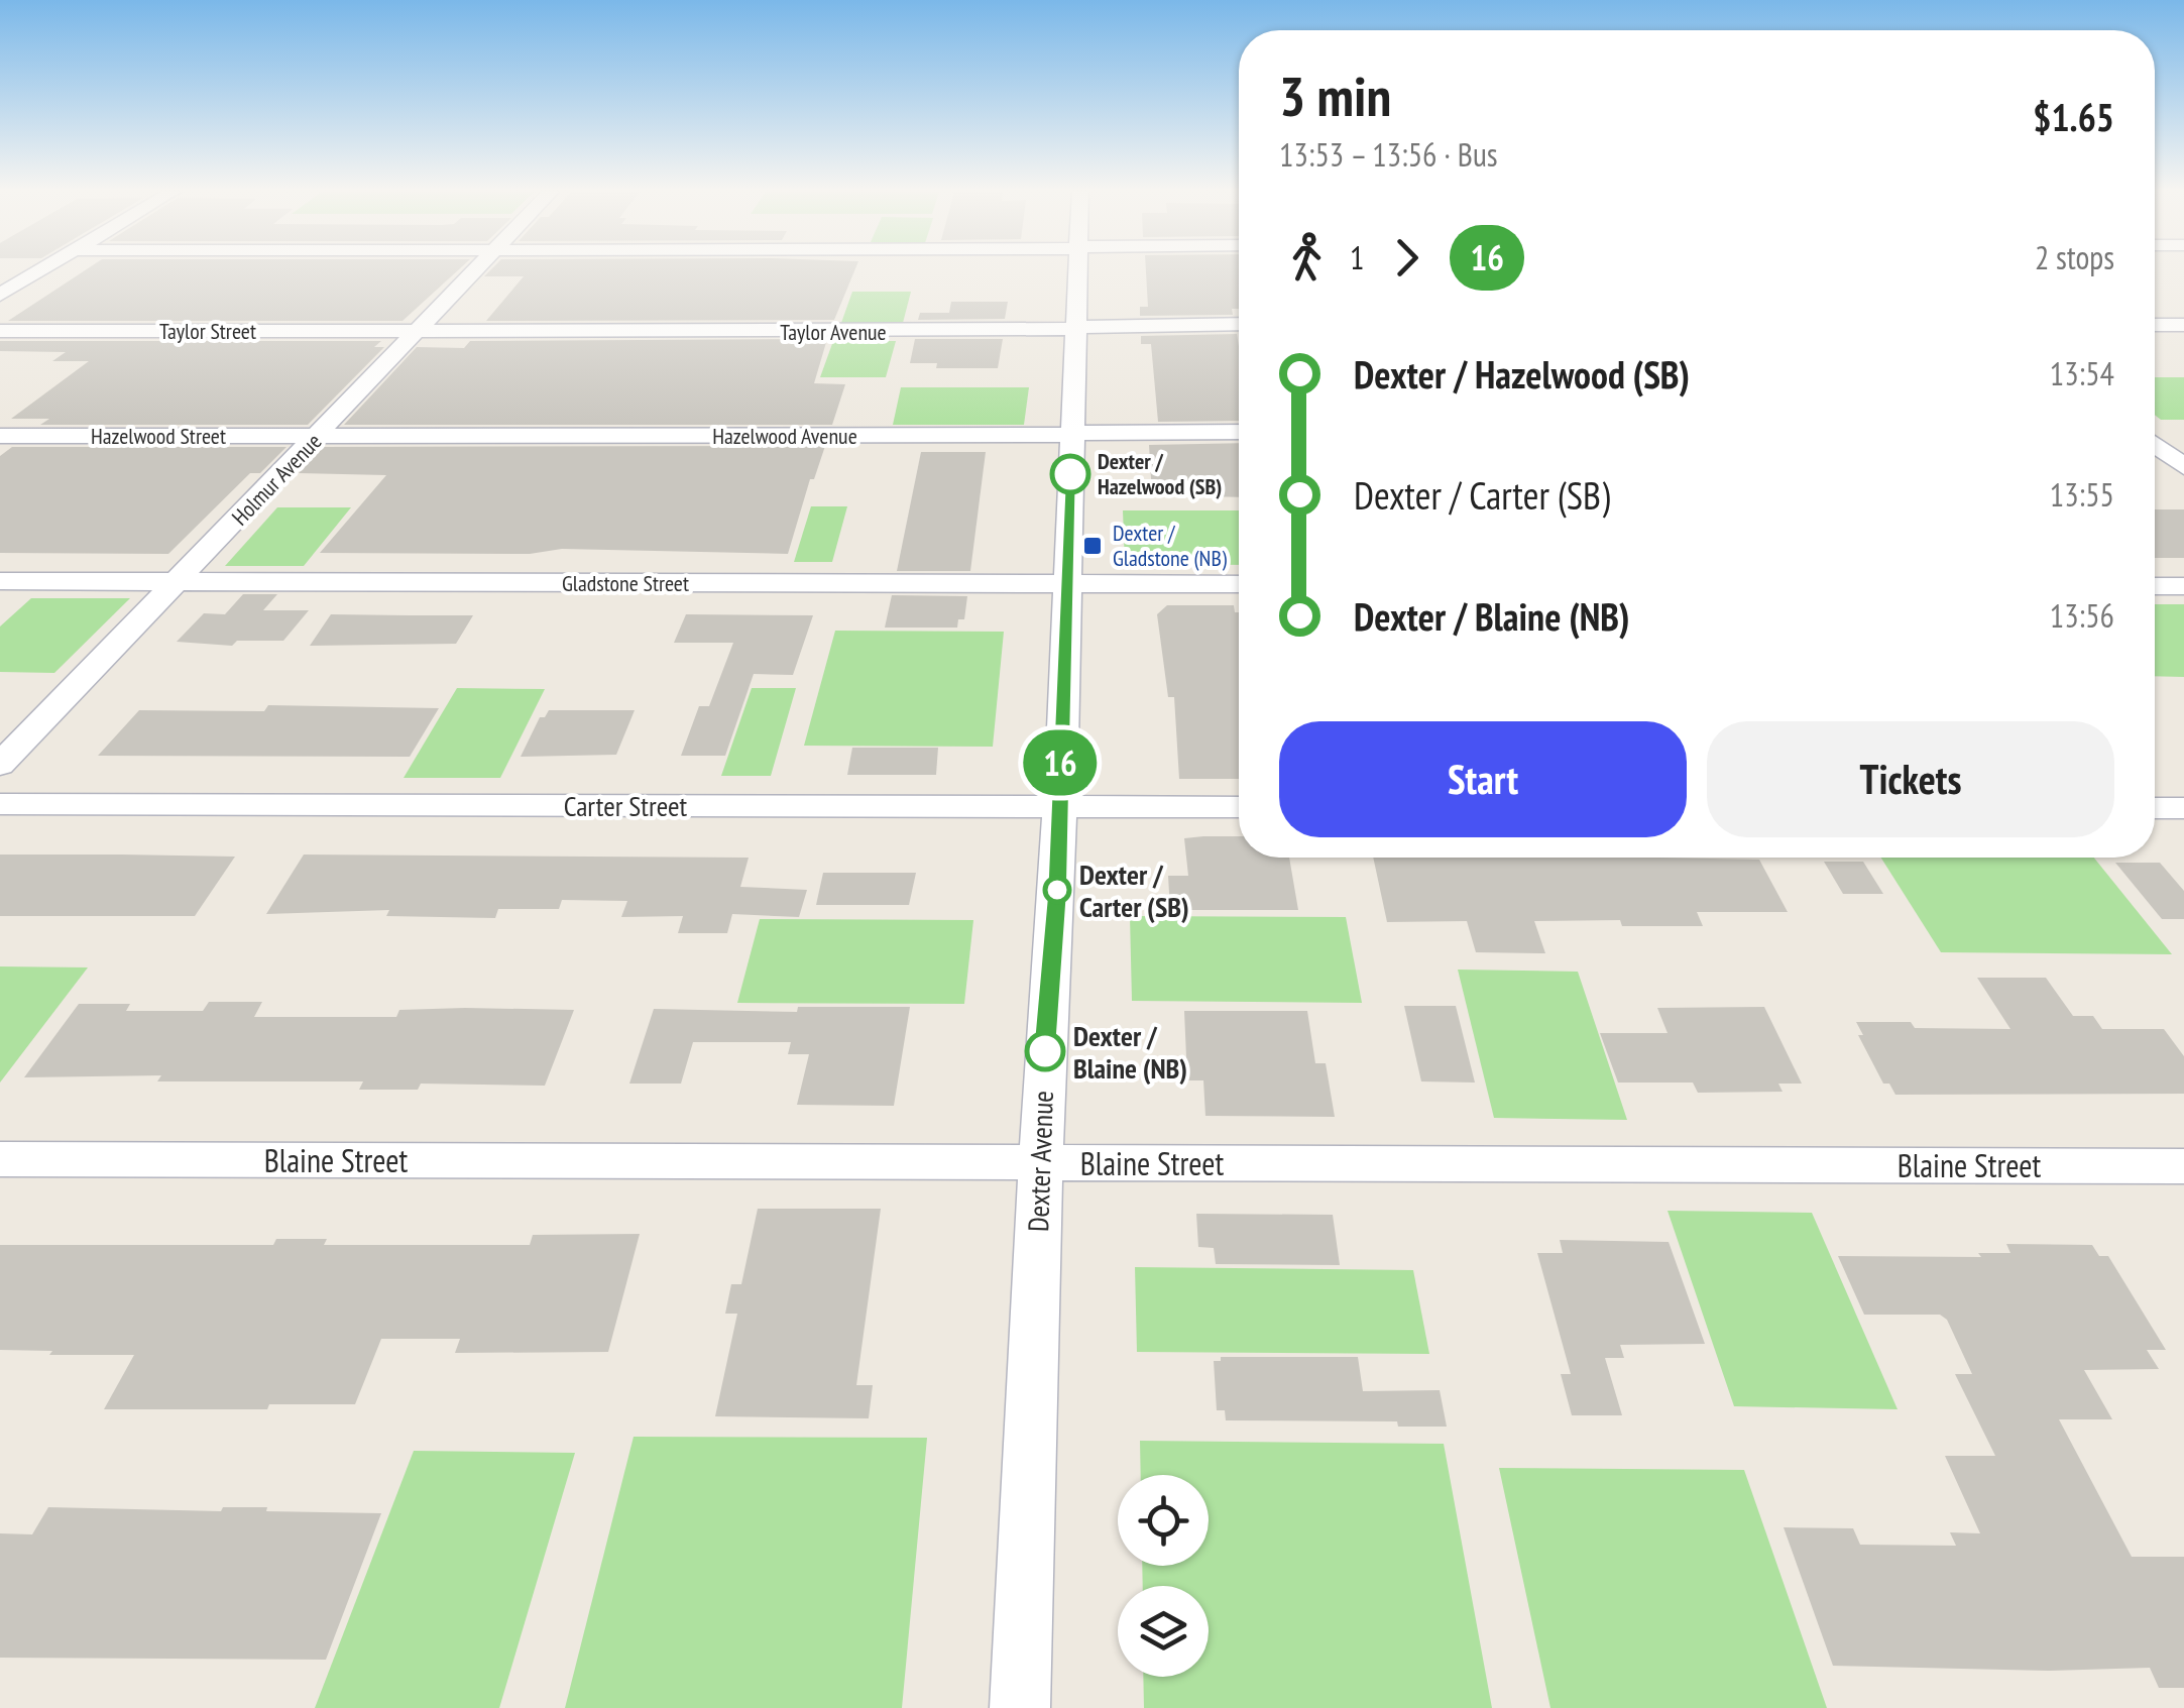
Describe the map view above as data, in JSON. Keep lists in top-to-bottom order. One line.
{"streets":{"street":["Taylor Street","Taylor Avenue","Hazelwood Street","Hazelwood Avenue","Holmur Avenue","Gladstone Street","Carter Street","Blaine Street","Dexter Avenue"]},"crossings":[["Taylor Street","Taylor Avenue"],["Taylor Street","Holmur Avenue"],["Taylor Avenue","Holmur Avenue"],["Taylor Avenue","Dexter Avenue"],["Hazelwood Street","Hazelwood Avenue"],["Hazelwood Street","Holmur Avenue"],["Hazelwood Avenue","Holmur Avenue"],["Hazelwood Avenue","Dexter Avenue"],["Holmur Avenue","Gladstone Street"],["Gladstone Street","Dexter Avenue"],["Carter Street","Dexter Avenue"],["Blaine Street","Dexter Avenue"]],"places":{"other":["Dexter / Hazelwood (SB)","Dexter / Carter (SB)","Dexter / Blaine (NB)"],"transit":["Dexter / Gladstone (NB)"]},"lines":["bus line 16"],"page":{"on_map":"16","heading":["3 min","13:53 – 13:56 · Bus","$1.65"],"legs":["1","16","2 stops"],"list":[{"name":"Dexter / Hazelwood (SB)","value":"13:54"},{"name":"Dexter / Carter (SB)","value":"13:55"},{"name":"Dexter / Blaine (NB)","value":"13:56"}],"buttons":["Start","Tickets"]}}
